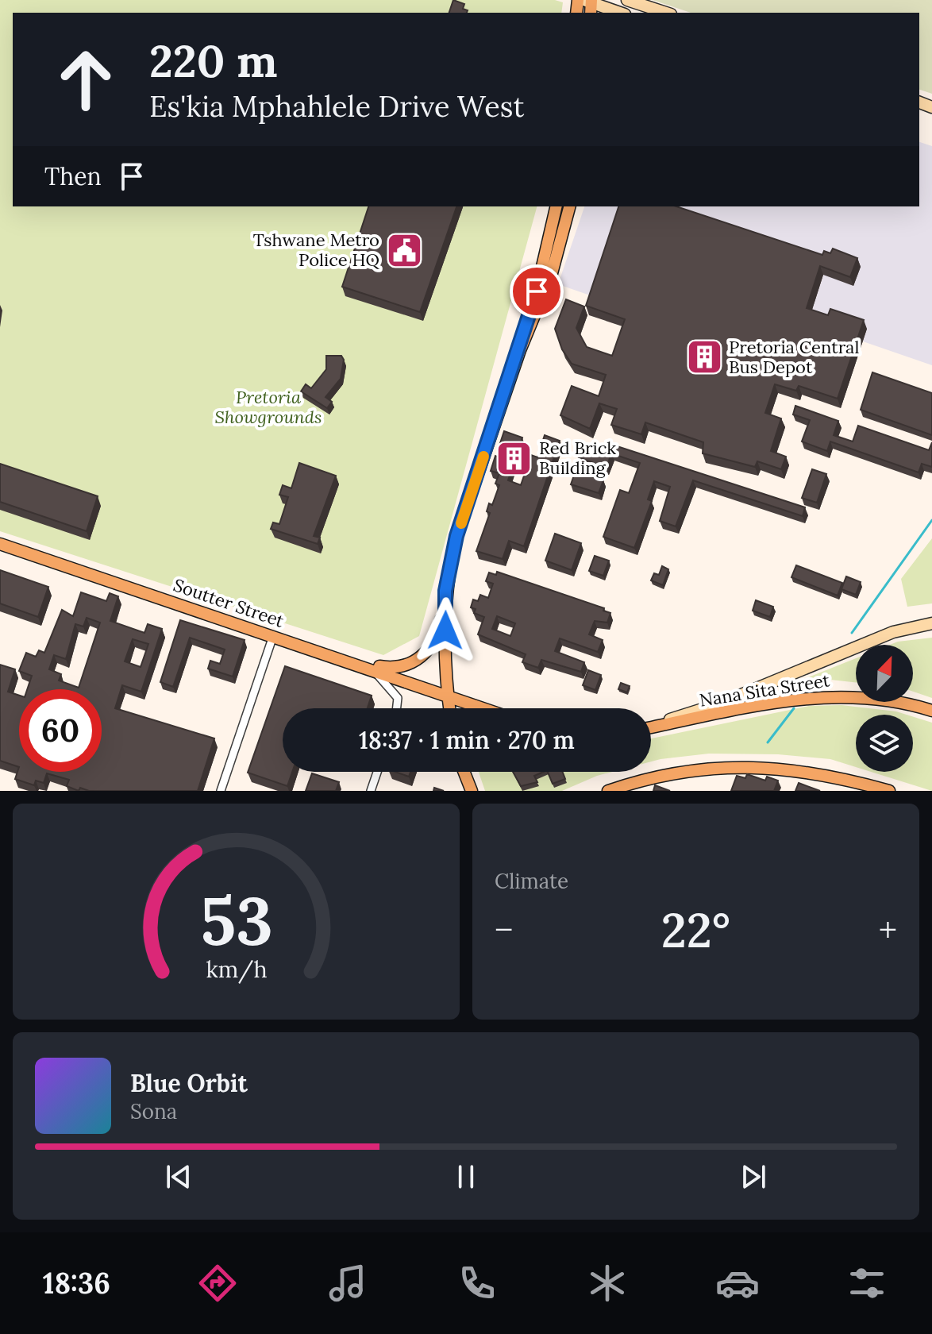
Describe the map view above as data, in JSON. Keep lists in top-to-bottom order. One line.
{"streets":{"main road":["Soutter Street","Nana Sita Street"]},"parks":["Pretoria Showgrounds"],"places":{"public building":["Tshwane Metro Police HQ"],"building":["Pretoria Central Bus Depot","Red Brick Building"]},"north":"top right","page":{"turn":["220 m","Es'kia Mphahlele Drive West"],"then":"Then","limit":"60","trip":"18:37 · 1 min · 270 m","tile":"Climate","heat":["−","22°","+"],"song":["Blue Orbit","Sona"],"tabs":"18:36","gauge":["53","km/h"]}}
